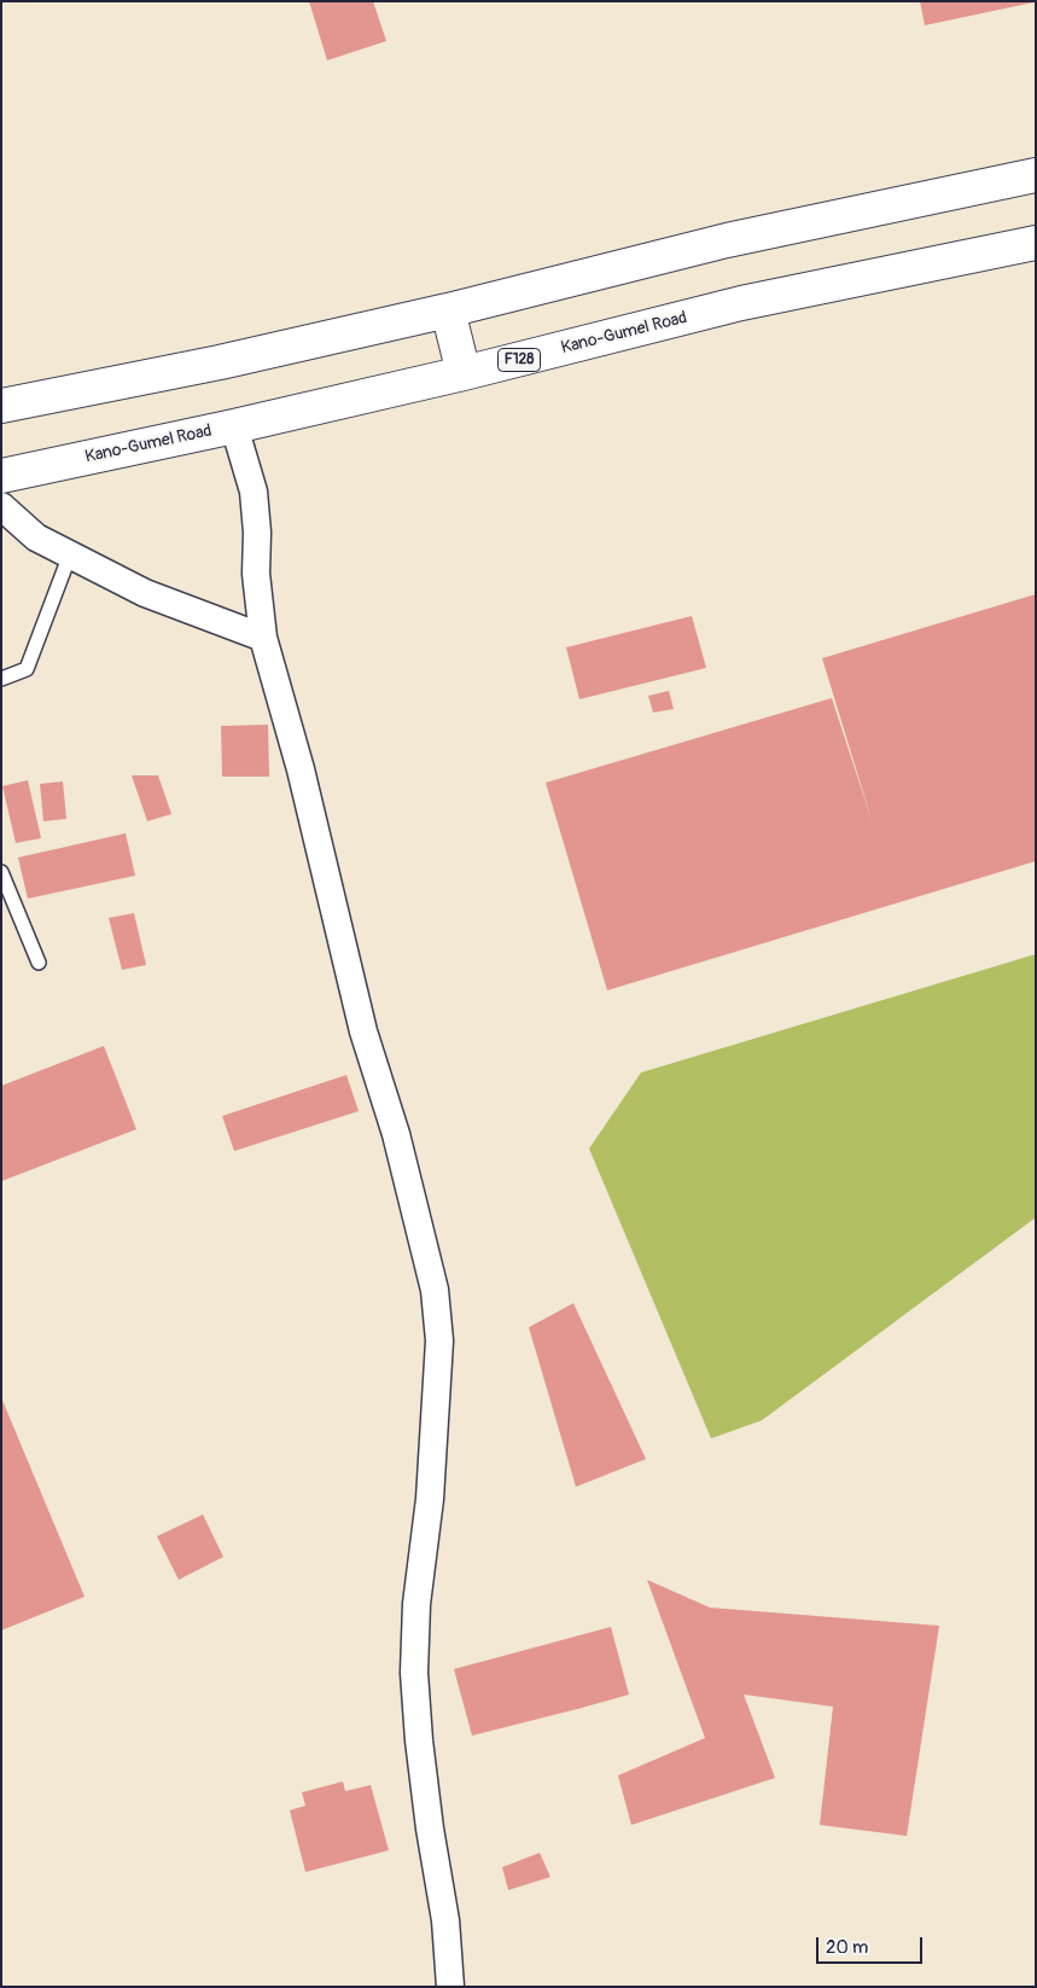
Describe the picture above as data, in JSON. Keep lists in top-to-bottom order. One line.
{"streets":{"main road":["Kano-Gumel Road","F128"]},"scale_bar":"20 m"}
